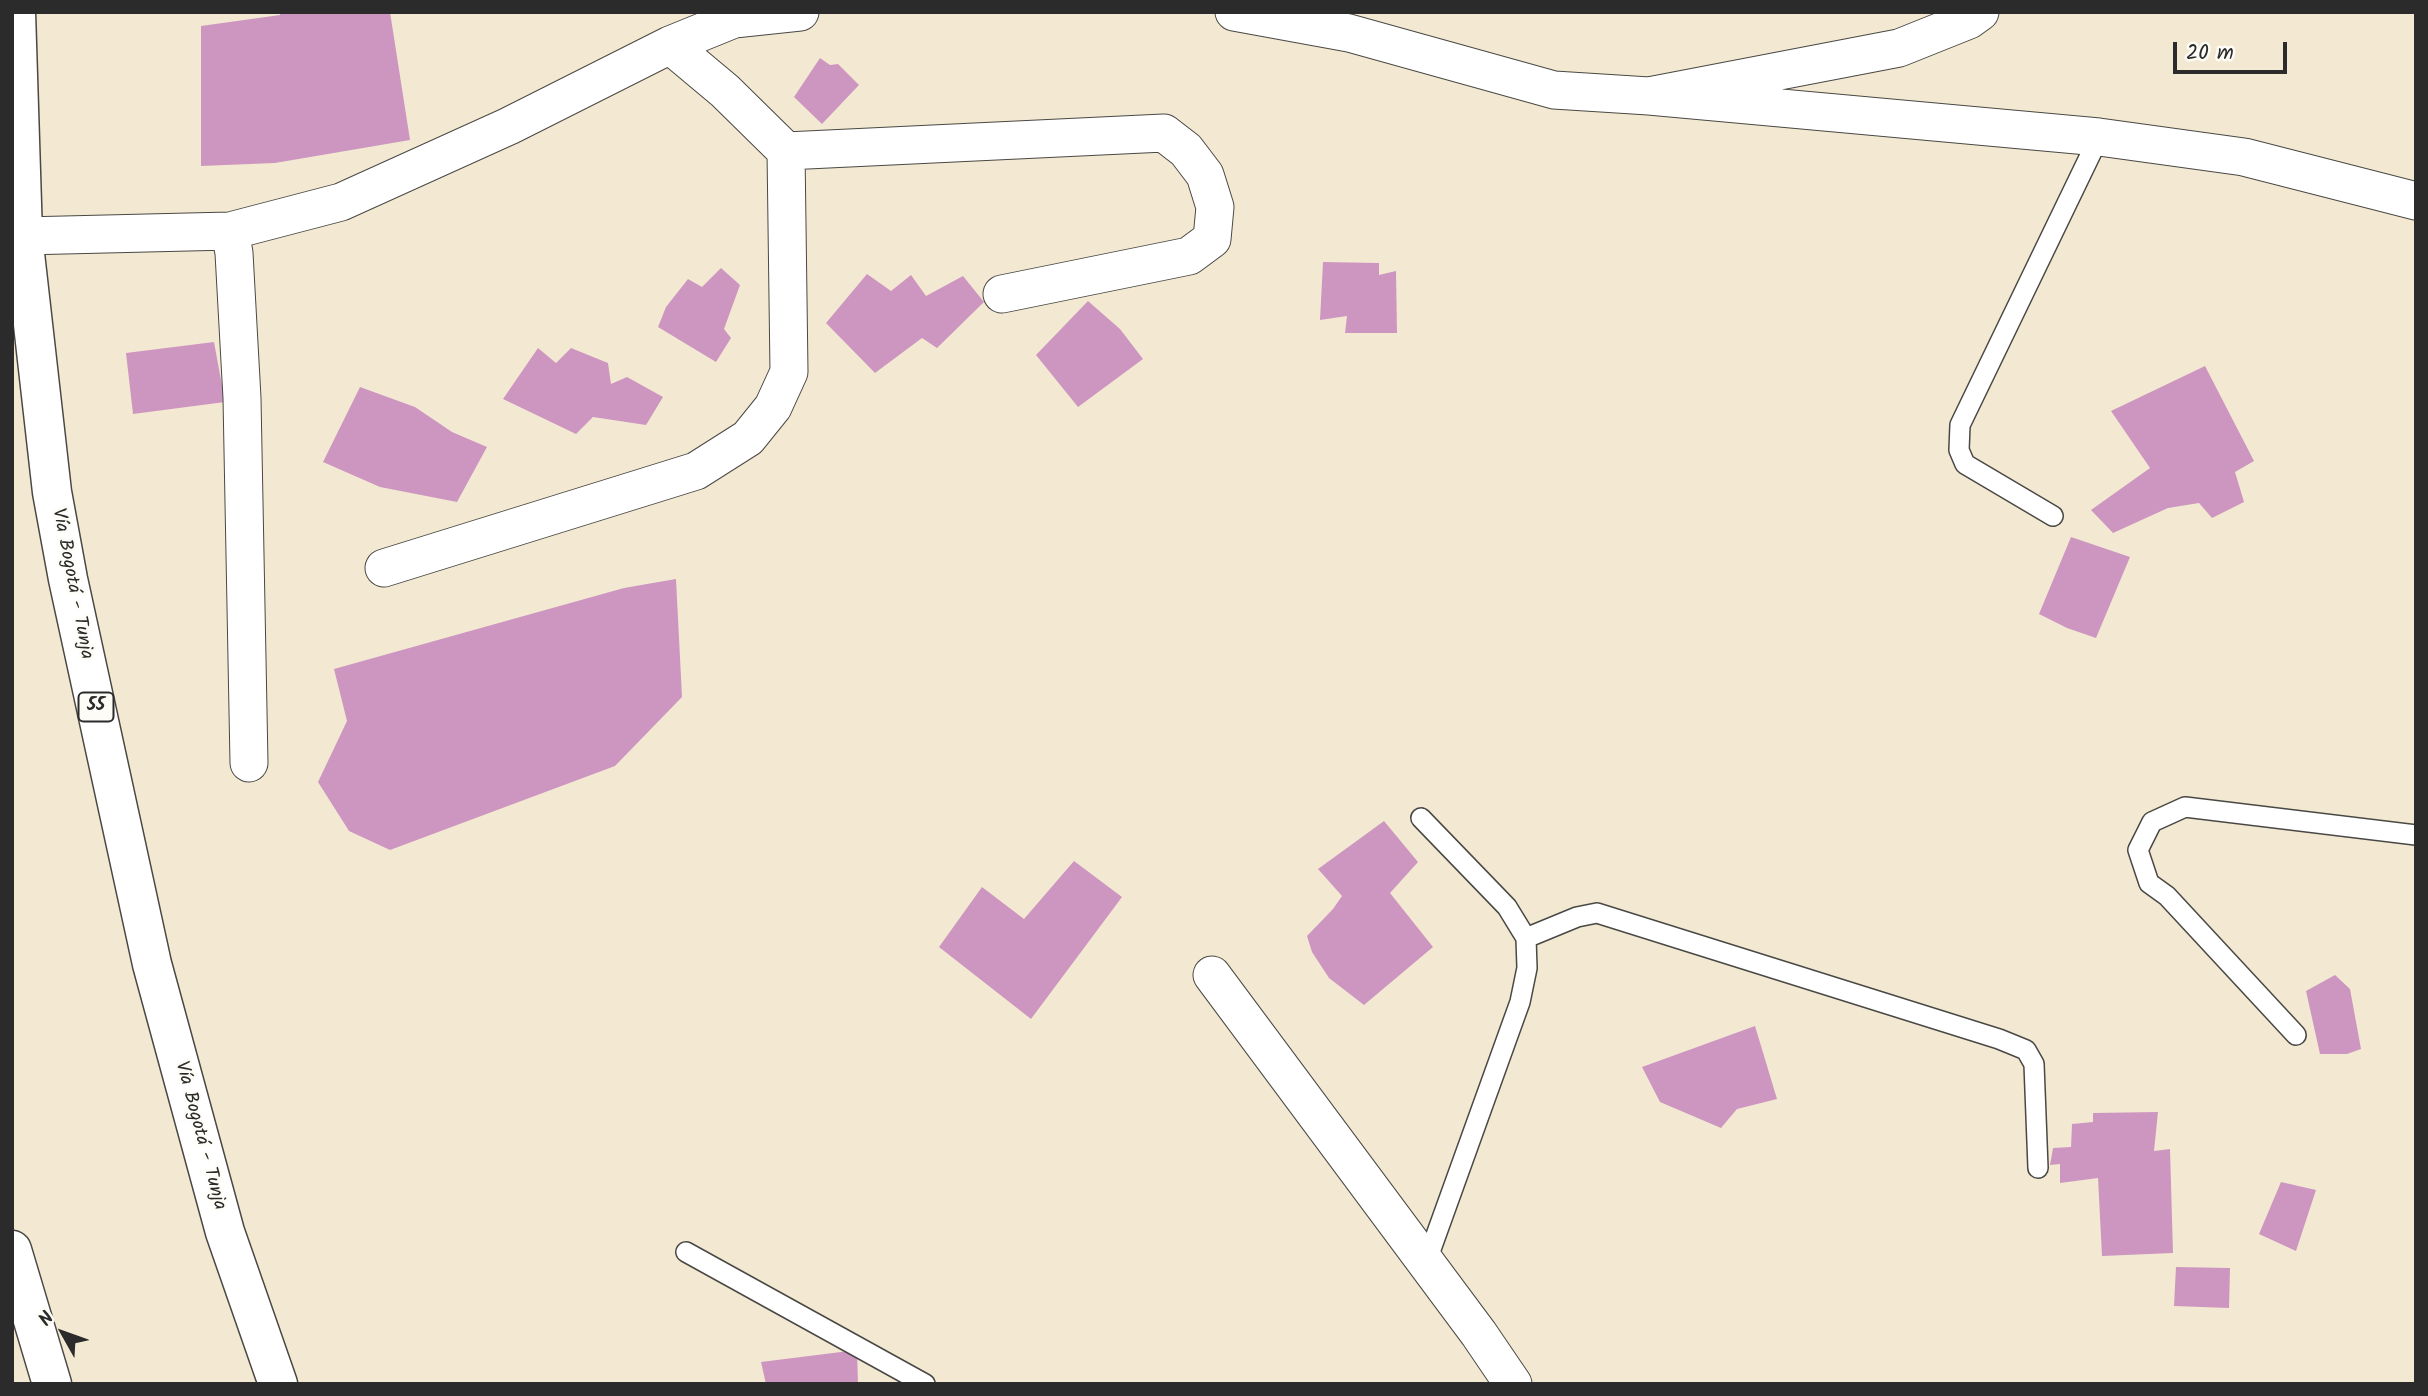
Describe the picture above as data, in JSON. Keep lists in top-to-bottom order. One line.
{"streets":{"highway":["Vía Bogotá - Tunja","55"]},"scale_bar":"20 m","north":"top left"}
